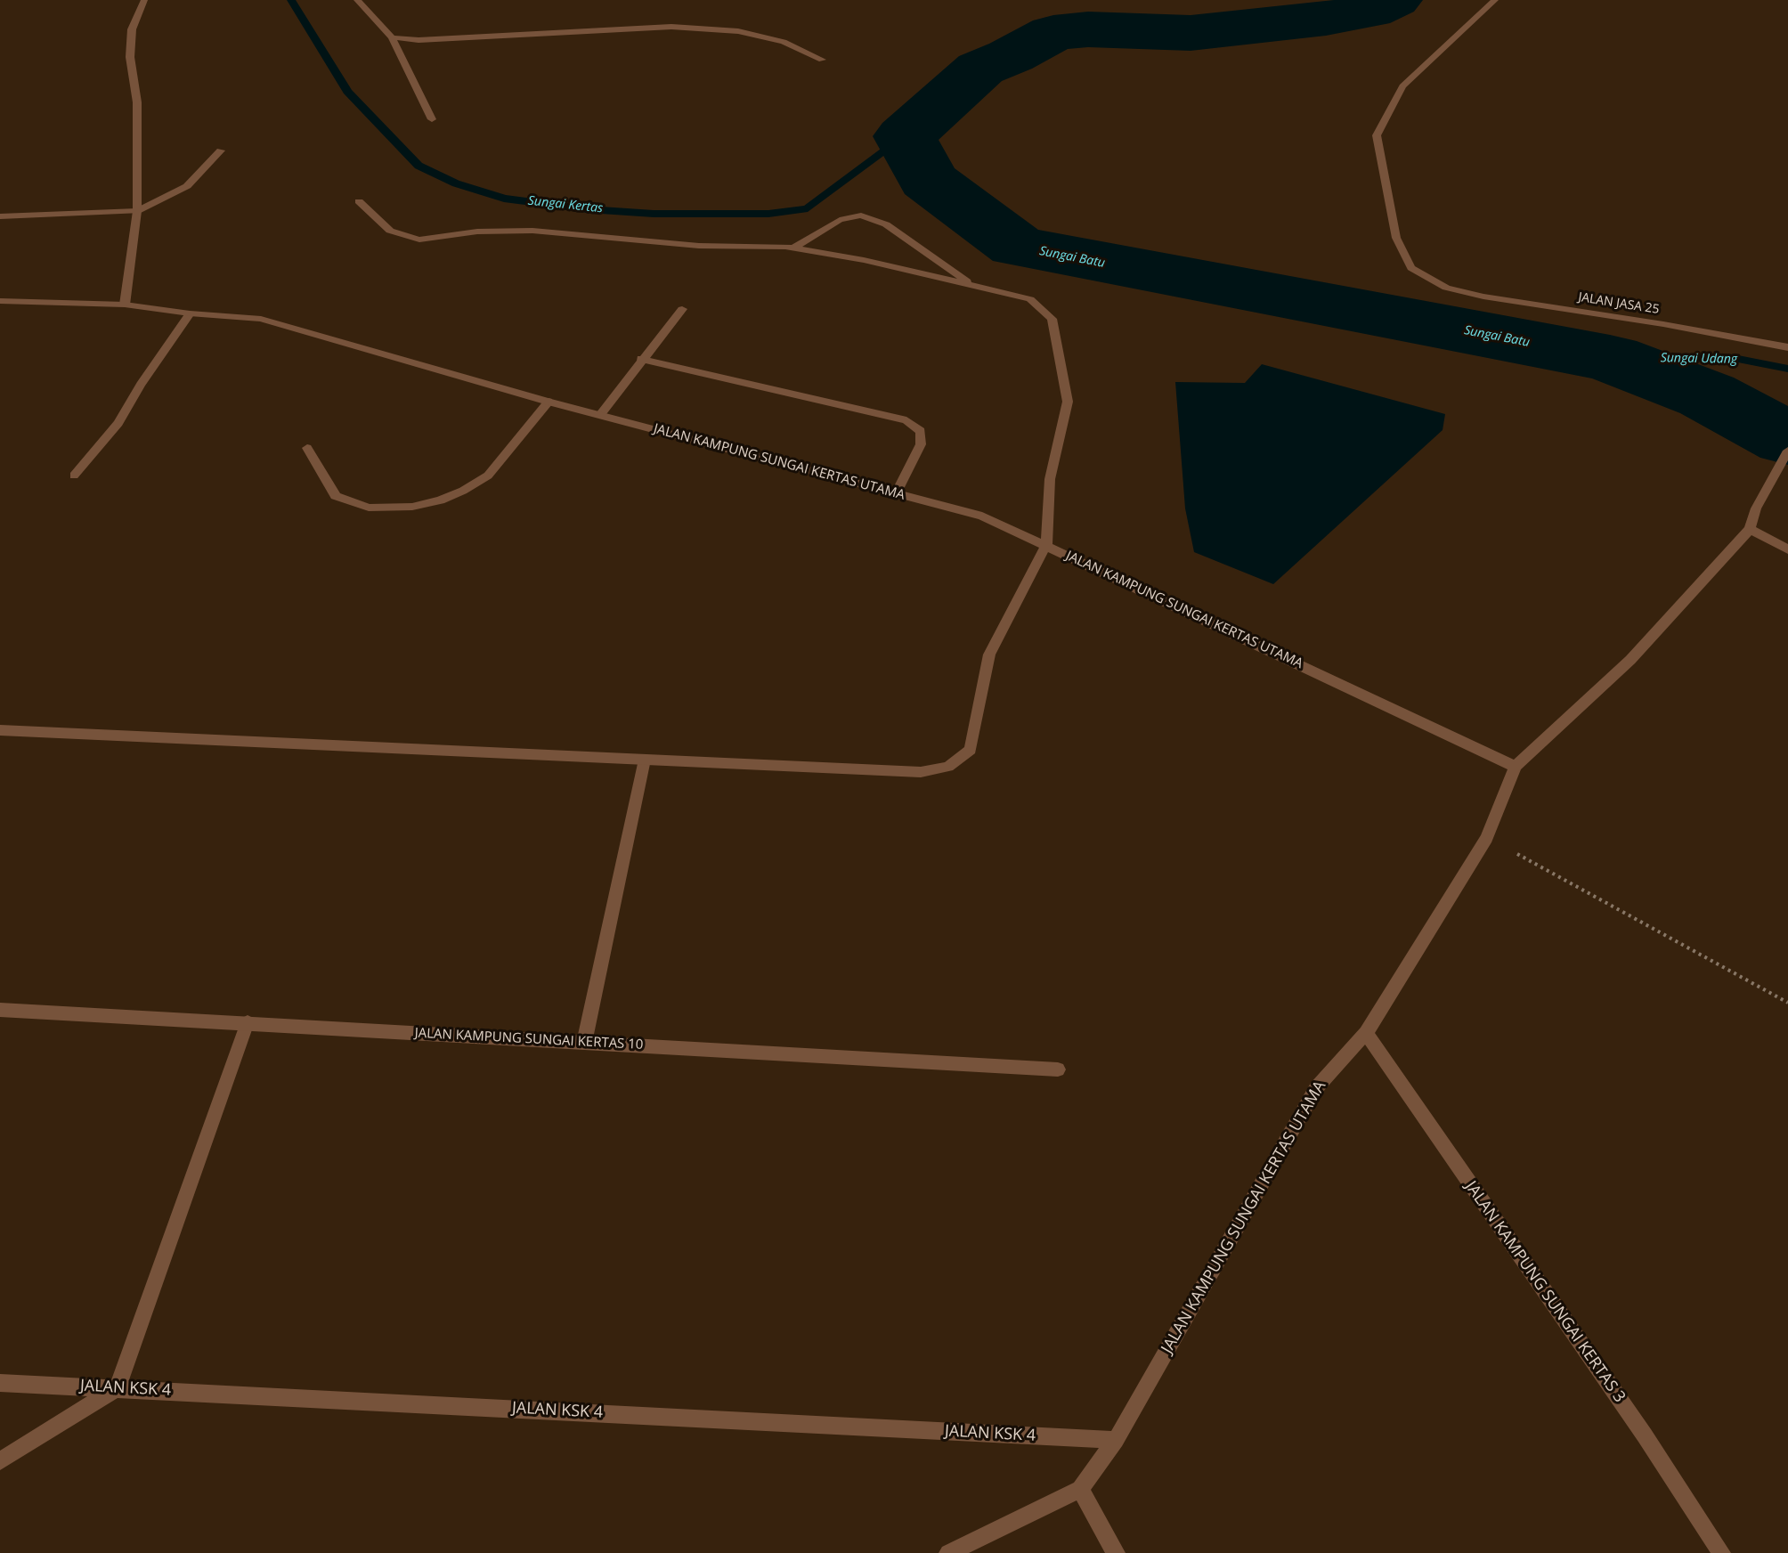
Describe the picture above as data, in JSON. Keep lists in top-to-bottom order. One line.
{"streets":{"street":["JALAN JASA 25","JALAN KAMPUNG SUNGAI KERTAS UTAMA","JALAN KAMPUNG SUNGAI KERTAS 10","JALAN KAMPUNG SUNGAI KERTAS 3","JALAN KSK 4"]},"crossings":[["JALAN KAMPUNG SUNGAI KERTAS UTAMA","JALAN KAMPUNG SUNGAI KERTAS 3"],["JALAN KAMPUNG SUNGAI KERTAS UTAMA","JALAN KSK 4"]],"water":["Sungai Kertas","Sungai Batu","Sungai Udang"]}
